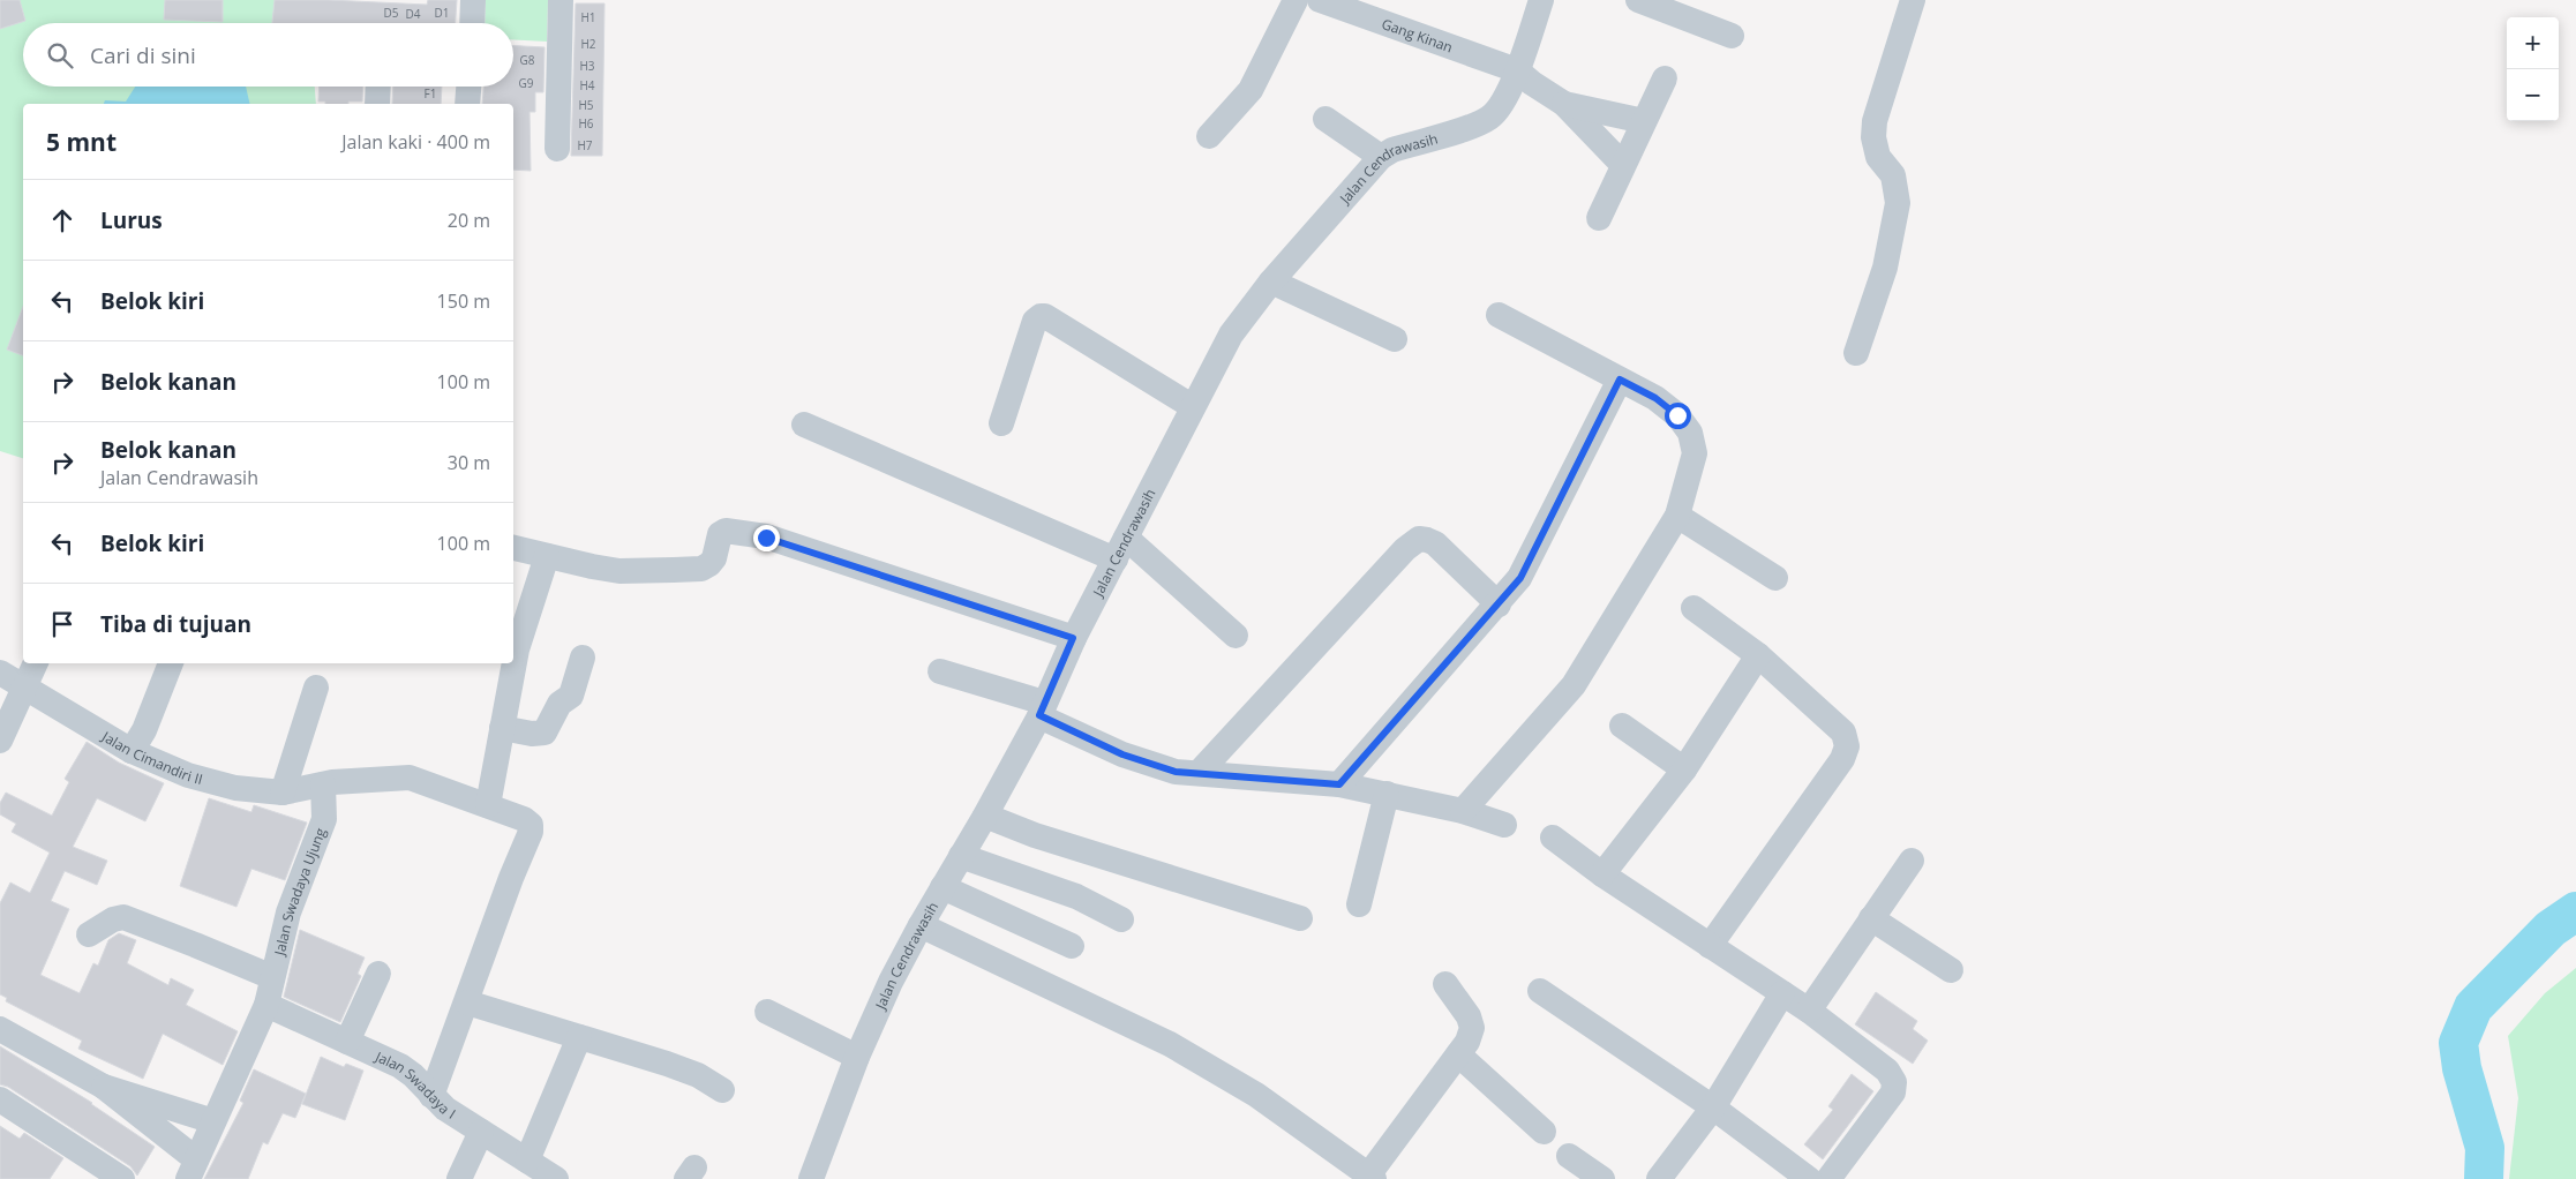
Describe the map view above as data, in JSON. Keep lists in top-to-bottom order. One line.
{"streets":{"street":["Gang Kinan","Jalan Cendrawasih","Jalan Cimandiri II","Jalan Swadaya Ujung","Jalan Swadaya I"]},"crossings":[["Gang Kinan","Jalan Cendrawasih"],["Jalan Cimandiri II","Jalan Swadaya Ujung"],["Jalan Swadaya Ujung","Jalan Swadaya I"]],"house_numbers":["D5","D1","D4","H1","H2","G8","H3","G9","H4","F1","H5","H6","H7"],"page":{"map_buttons":["+","−"],"search":"Cari di sini","heading":["5 mnt","Jalan kaki · 400 m"],"list":[["Lurus","20 m"],["Belok kiri","150 m"],["Belok kanan","100 m"],["Belok kanan","Jalan Cendrawasih","30 m"],["Belok kiri","100 m"],"Tiba di tujuan"]}}
